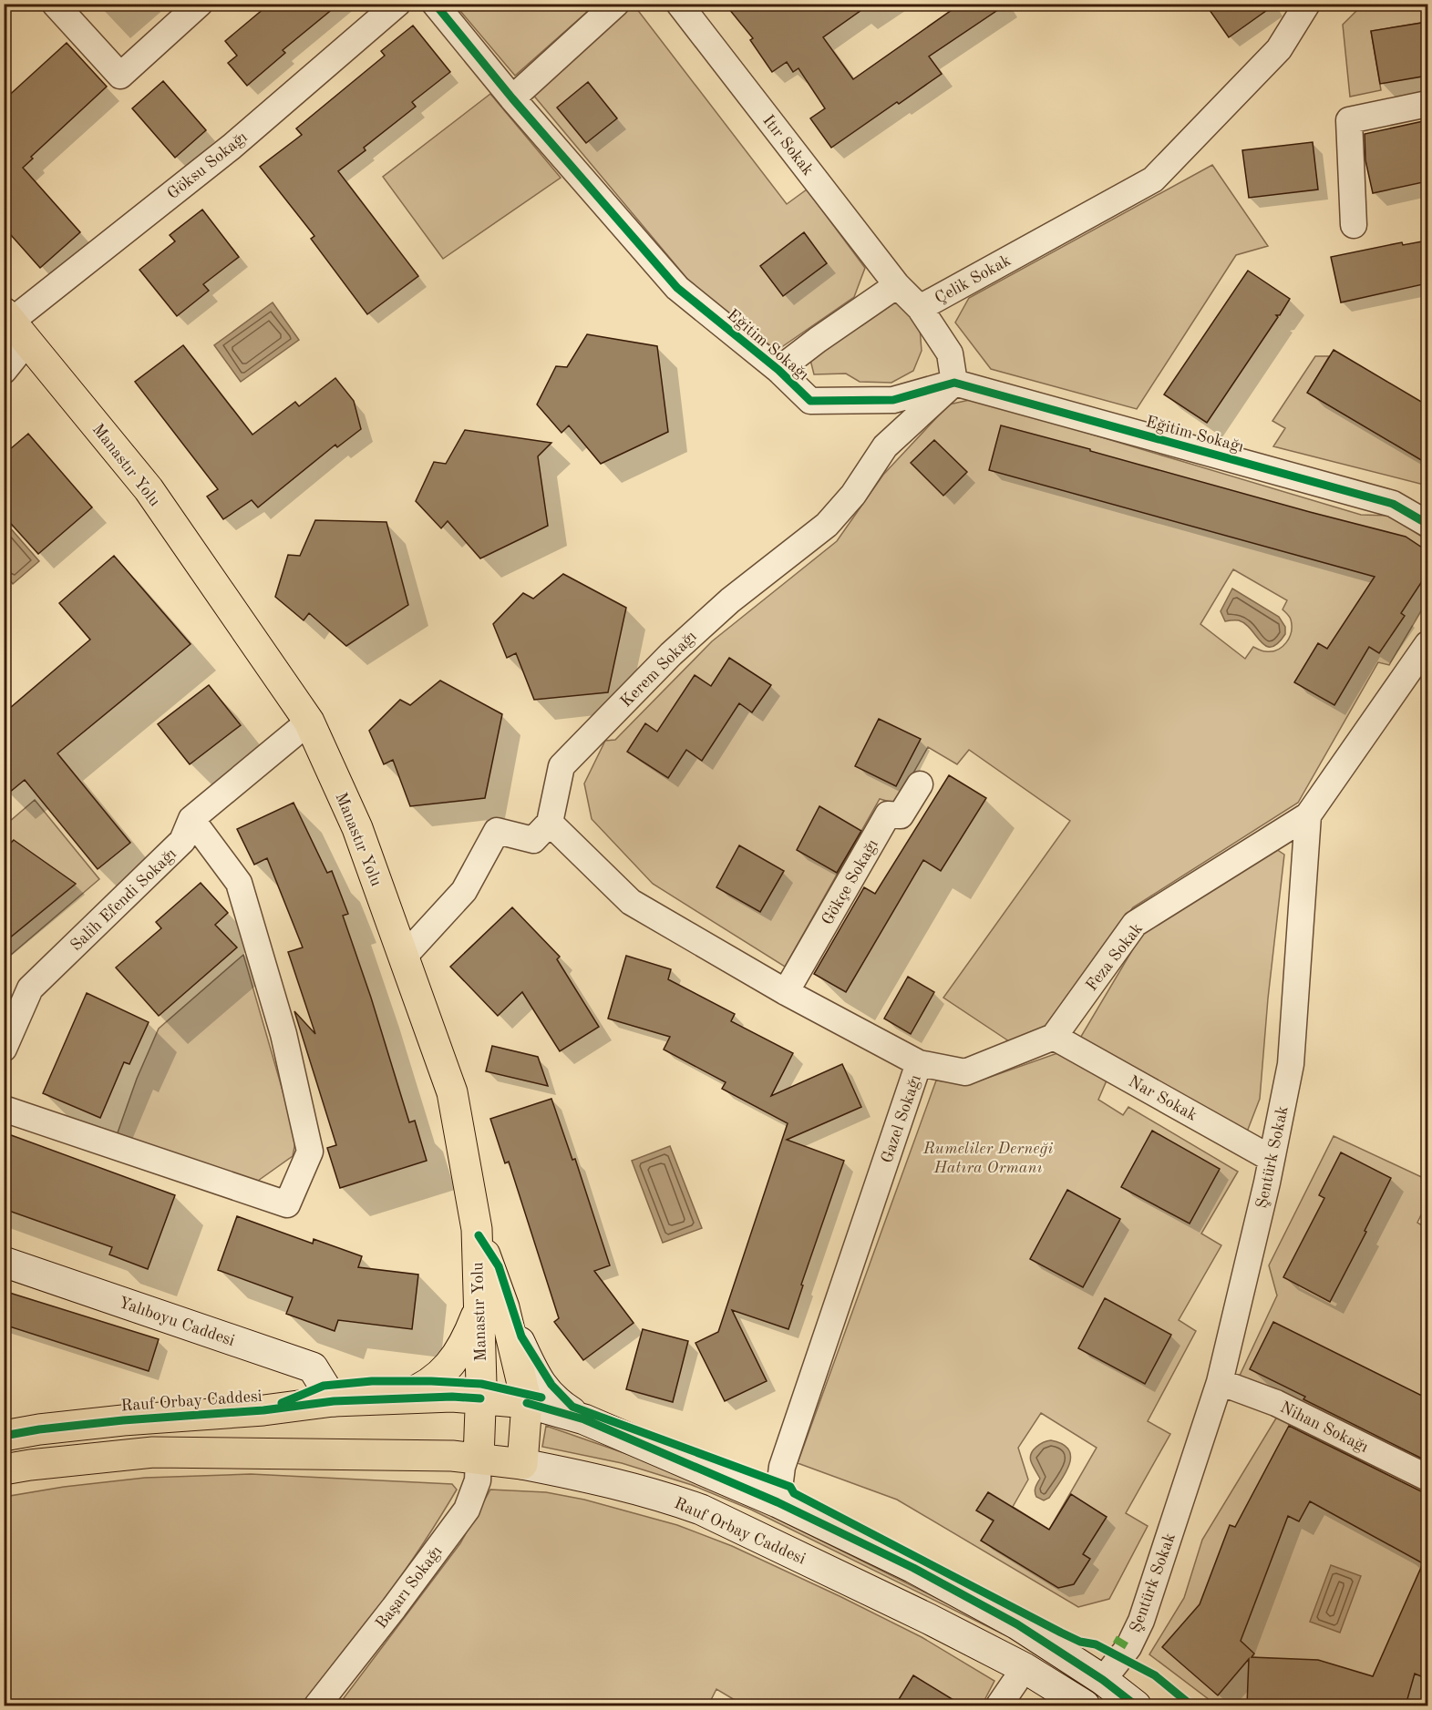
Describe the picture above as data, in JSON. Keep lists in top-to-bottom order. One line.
{"streets":{"main road":["Manastır Yolu","Rauf Orbay Caddesi"],"street":["Itır Sokak","Göksu Sokağı","Çelik Sokak","Eğitim Sokağı","Kerem Sokağı","Gökçe Sokağı","Salih Efendi Sokağı","Feza Sokak","Nar Sokak","Gazel Sokağı","Şentürk Sokak","Yalıboyu Caddesi","Nihan Sokağı","Başarı Sokağı"]},"crossings":[["Itır Sokak","Çelik Sokak"],["Göksu Sokağı","Manastır Yolu"],["Eğitim Sokağı","Kerem Sokağı"],["Manastır Yolu","Salih Efendi Sokağı"],["Manastır Yolu","Rauf Orbay Caddesi"],["Manastır Yolu","Başarı Sokağı"],["Kerem Sokağı","Gazel Sokağı"],["Gökçe Sokağı","Gazel Sokağı"],["Feza Sokak","Nar Sokak"],["Feza Sokak","Şentürk Sokak"],["Nar Sokak","Şentürk Sokak"],["Gazel Sokağı","Rauf Orbay Caddesi"],["Şentürk Sokak","Rauf Orbay Caddesi"],["Şentürk Sokak","Nihan Sokağı"],["Yalıboyu Caddesi","Rauf Orbay Caddesi"],["Rauf Orbay Caddesi","Başarı Sokağı"]],"parks":["Rumeliler Derneği Hatıra Ormanı"]}
